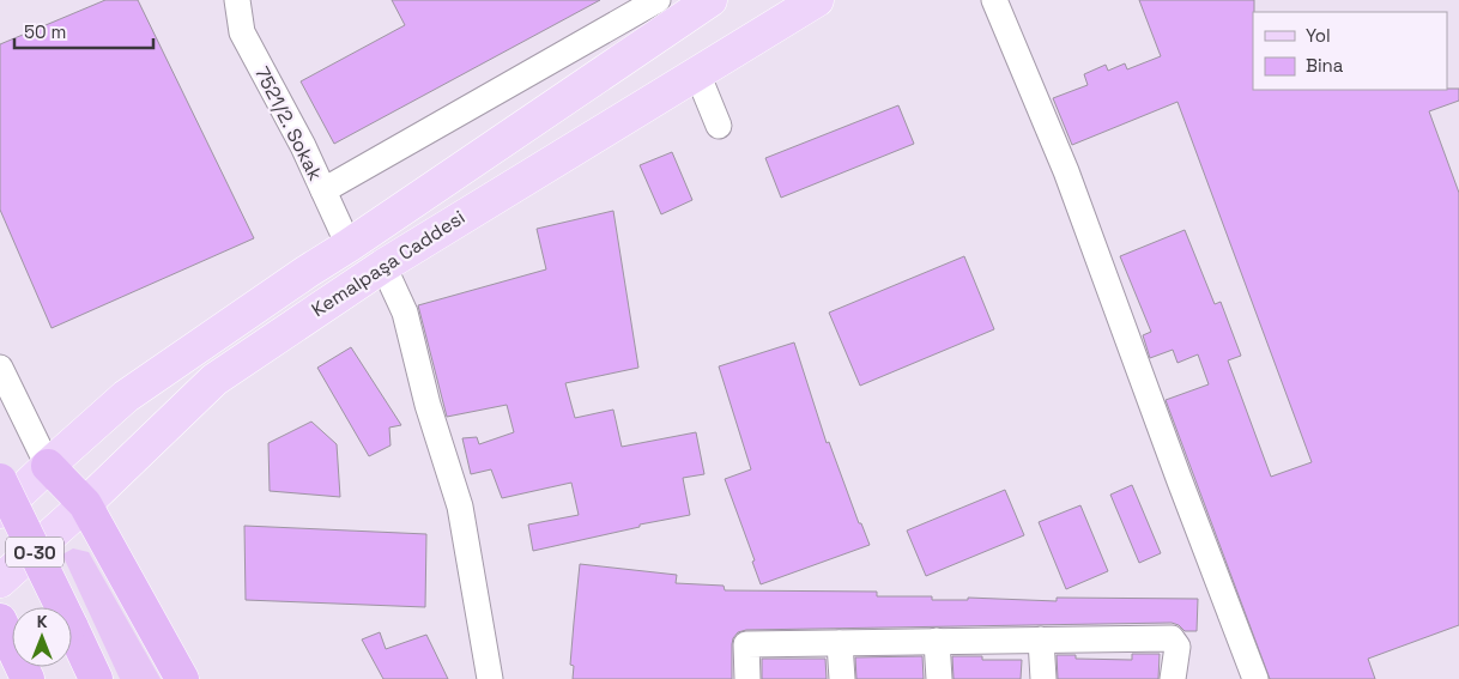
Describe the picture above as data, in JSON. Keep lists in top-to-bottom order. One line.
{"streets":{"highway":["O-30"],"main road":["Kemalpaşa Caddesi"],"street":["7521/2. Sokak"]},"crossings":[["7521/2. Sokak","Kemalpaşa Caddesi"]],"legend":["Yol","Bina"],"scale_bar":"50 m","north":"top"}
